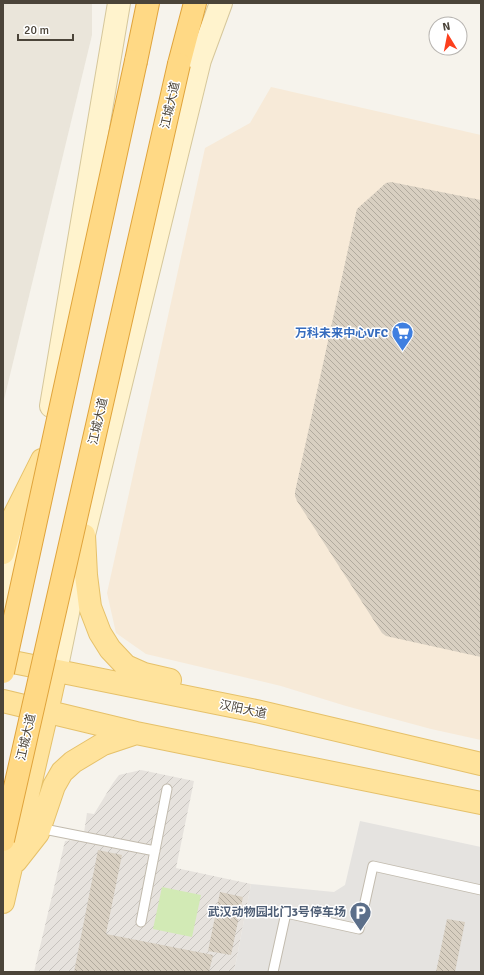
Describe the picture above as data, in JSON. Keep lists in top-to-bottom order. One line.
{"streets":{"highway":["江城大道"],"main road":["汉阳大道"]},"crossings":[["江城大道","汉阳大道"]],"places":{"supermarket":["万科未来中心VFC"],"parking":["武汉动物园北门3号停车场"]},"scale_bar":"20 m","north":"top"}
